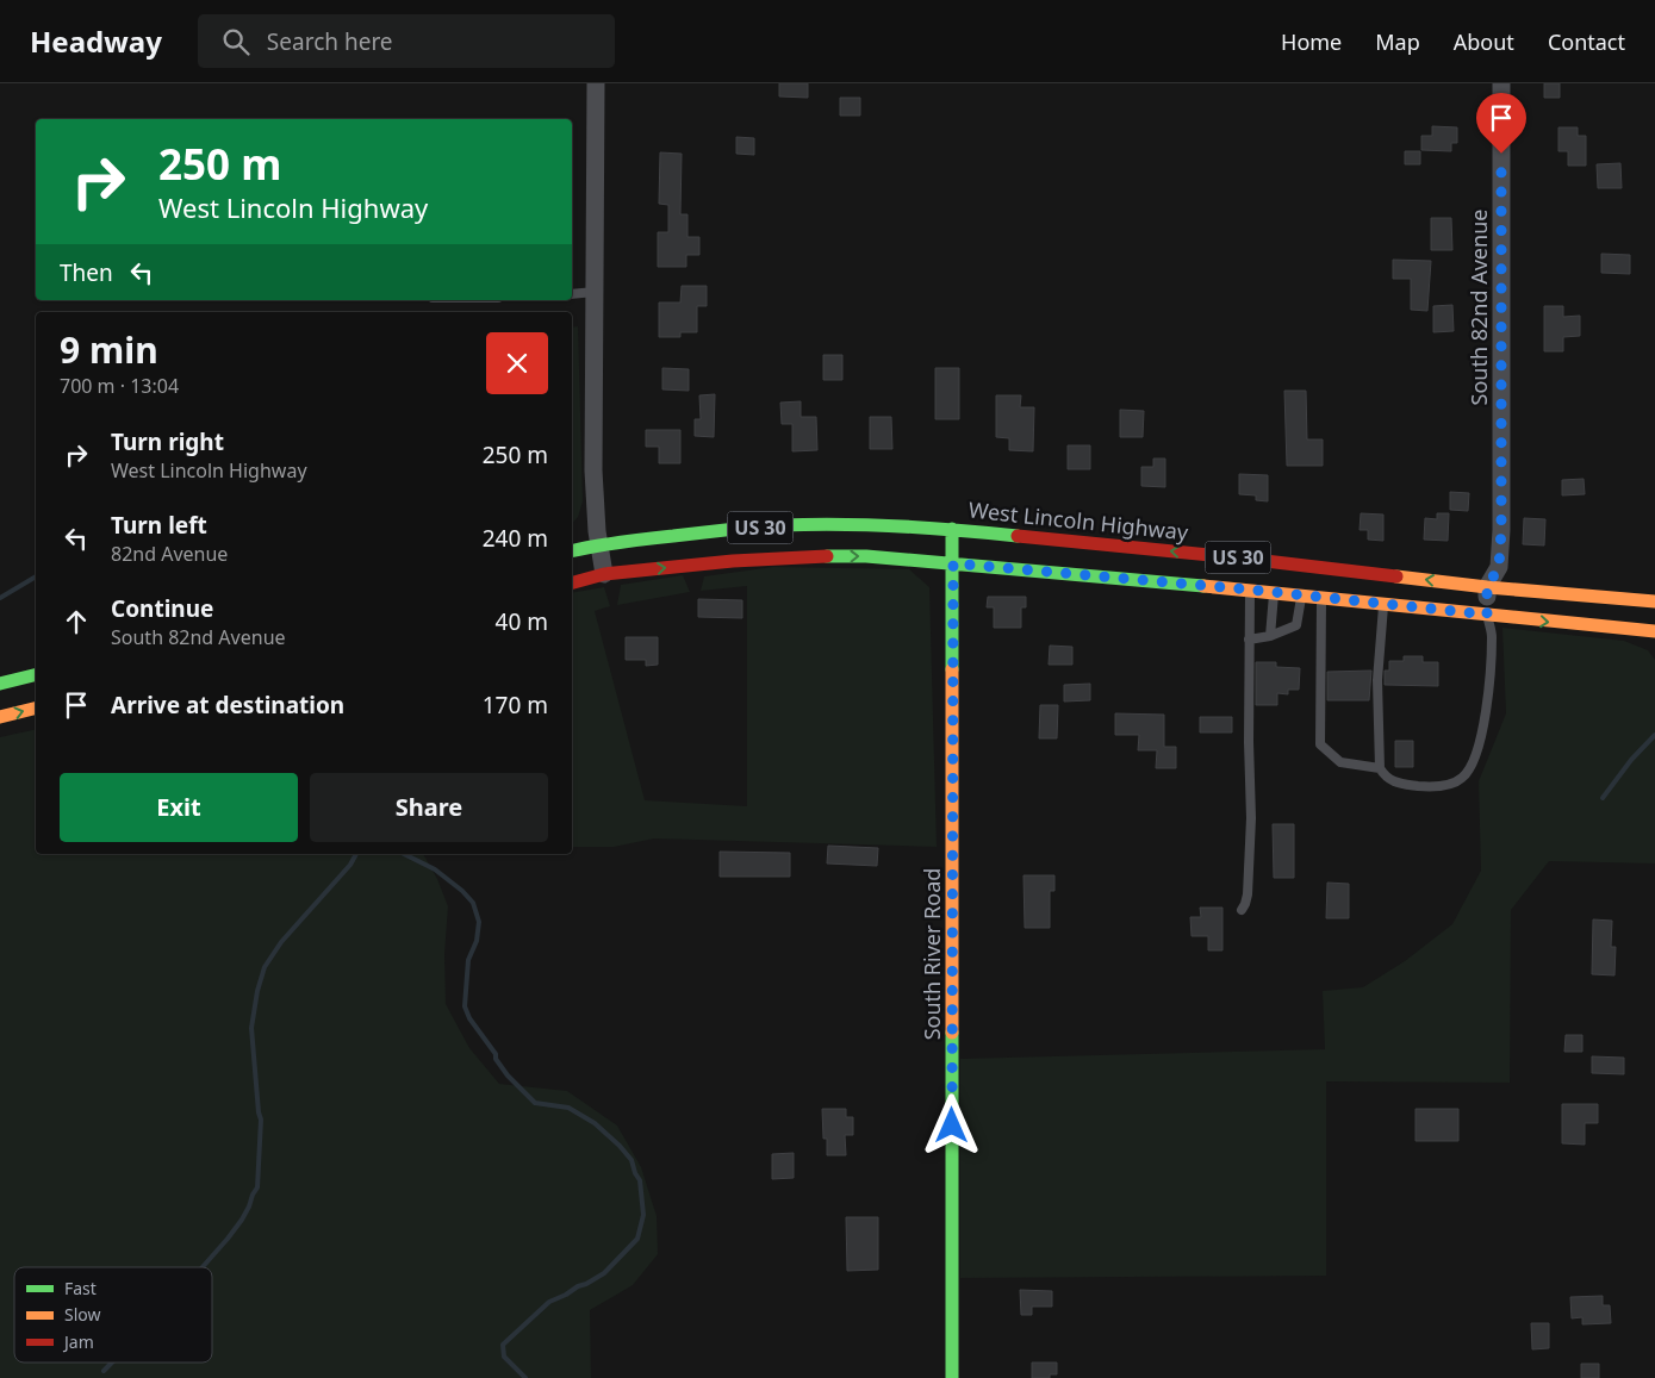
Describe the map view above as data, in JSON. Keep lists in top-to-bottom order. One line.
{"streets":{"main road":["West Lincoln Highway","US 30","South River Road"],"street":["South 82nd Avenue"]},"crossings":[["South 82nd Avenue","West Lincoln Highway"],["West Lincoln Highway","South River Road"],["US 30","South River Road"]],"legend":["Fast","Slow","Jam"],"page":{"header":"Headway","search":"Search here","nav":["Home","Map","About","Contact"],"turn":["250 m","West Lincoln Highway"],"then":"Then","heading":["9 min","700 m · 13:04"],"list":[{"name":"Turn right","note":"West Lincoln Highway","value":"250 m"},{"name":"Turn left","note":"82nd Avenue","value":"240 m"},{"name":"Continue","note":"South 82nd Avenue","value":"40 m"},{"name":"Arrive at destination","value":"170 m"}],"buttons":["Exit","Share"]}}
